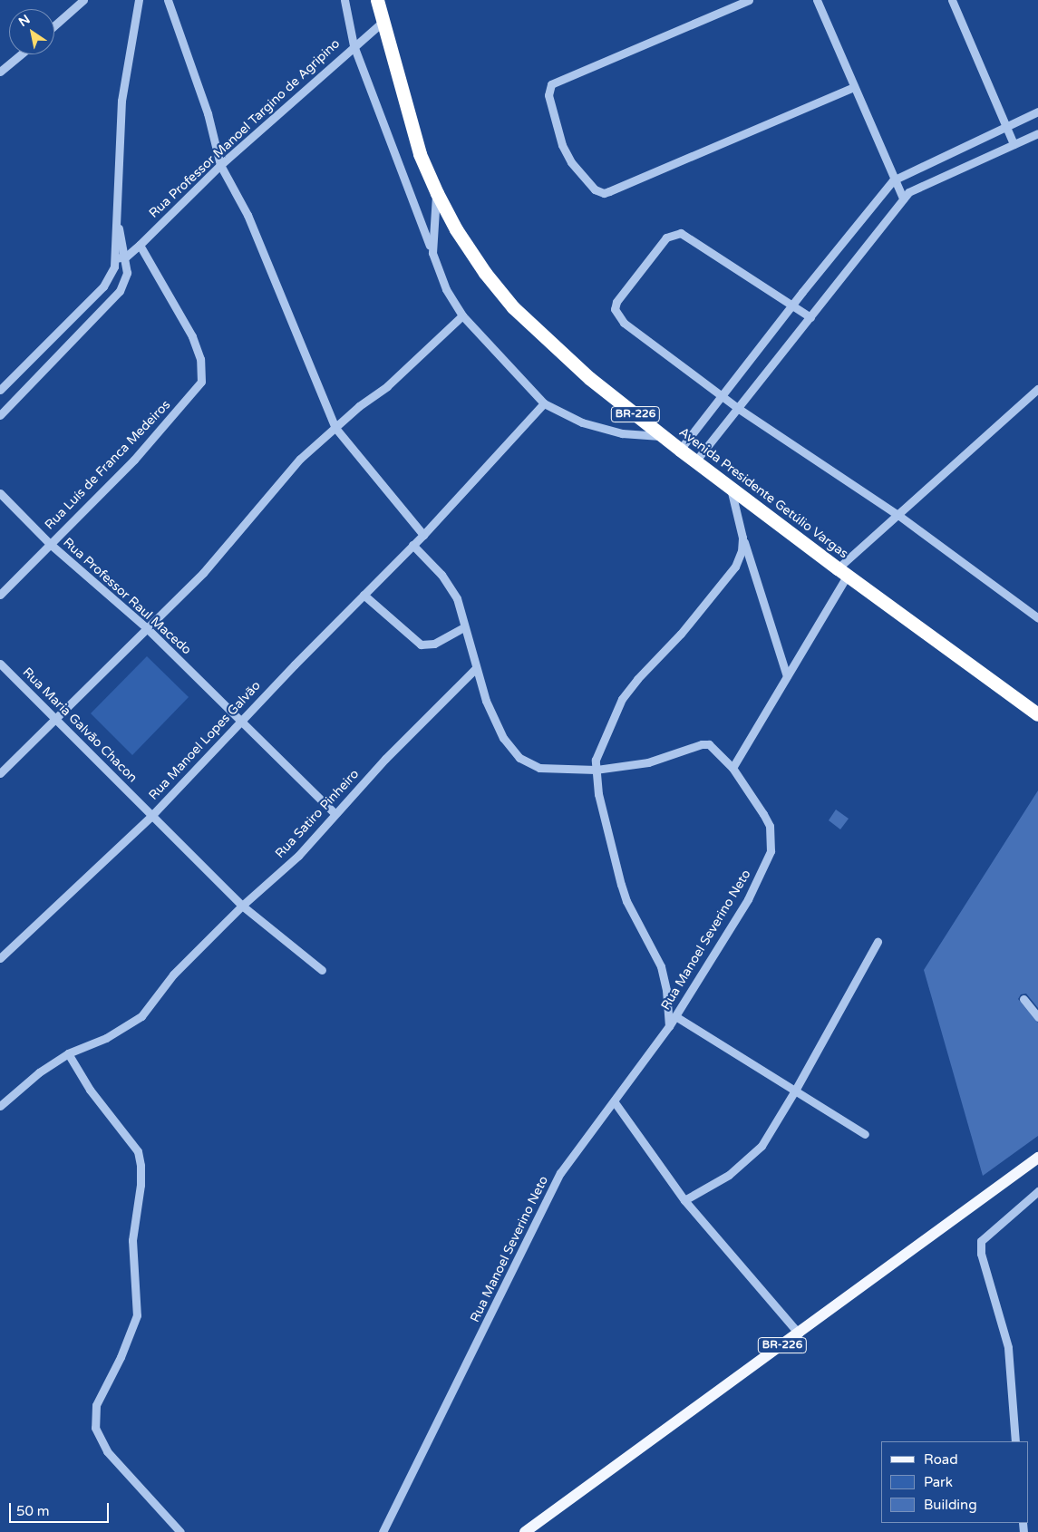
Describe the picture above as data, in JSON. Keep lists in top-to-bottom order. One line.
{"streets":{"highway":["BR-226","Avenida Presidente Getúlio Vargas"],"street":["Rua Professor Manoel Targino de Agripino","Rua Luís de Franca Medeiros","Rua Professor Raul Macedo","Rua Maria Galvão Chacon","Rua Manoel Lopes Galvão","Rua Satiro Pinheiro","Rua Manoel Severino Neto"]},"crossings":[["Rua Professor Manoel Targino de Agripino","Rua Luís de Franca Medeiros"],["Rua Professor Manoel Targino de Agripino","Avenida Presidente Getúlio Vargas"],["Rua Luís de Franca Medeiros","Rua Professor Raul Macedo"],["Rua Professor Raul Macedo","Rua Manoel Lopes Galvão"],["Rua Professor Raul Macedo","Rua Satiro Pinheiro"],["Rua Maria Galvão Chacon","Rua Manoel Lopes Galvão"],["Rua Maria Galvão Chacon","Rua Satiro Pinheiro"],["Rua Manoel Lopes Galvão","Rua Manoel Severino Neto"],["Rua Satiro Pinheiro","Rua Manoel Severino Neto"]],"legend":["Road","Park","Building"],"scale_bar":"50 m","north":"top left"}
